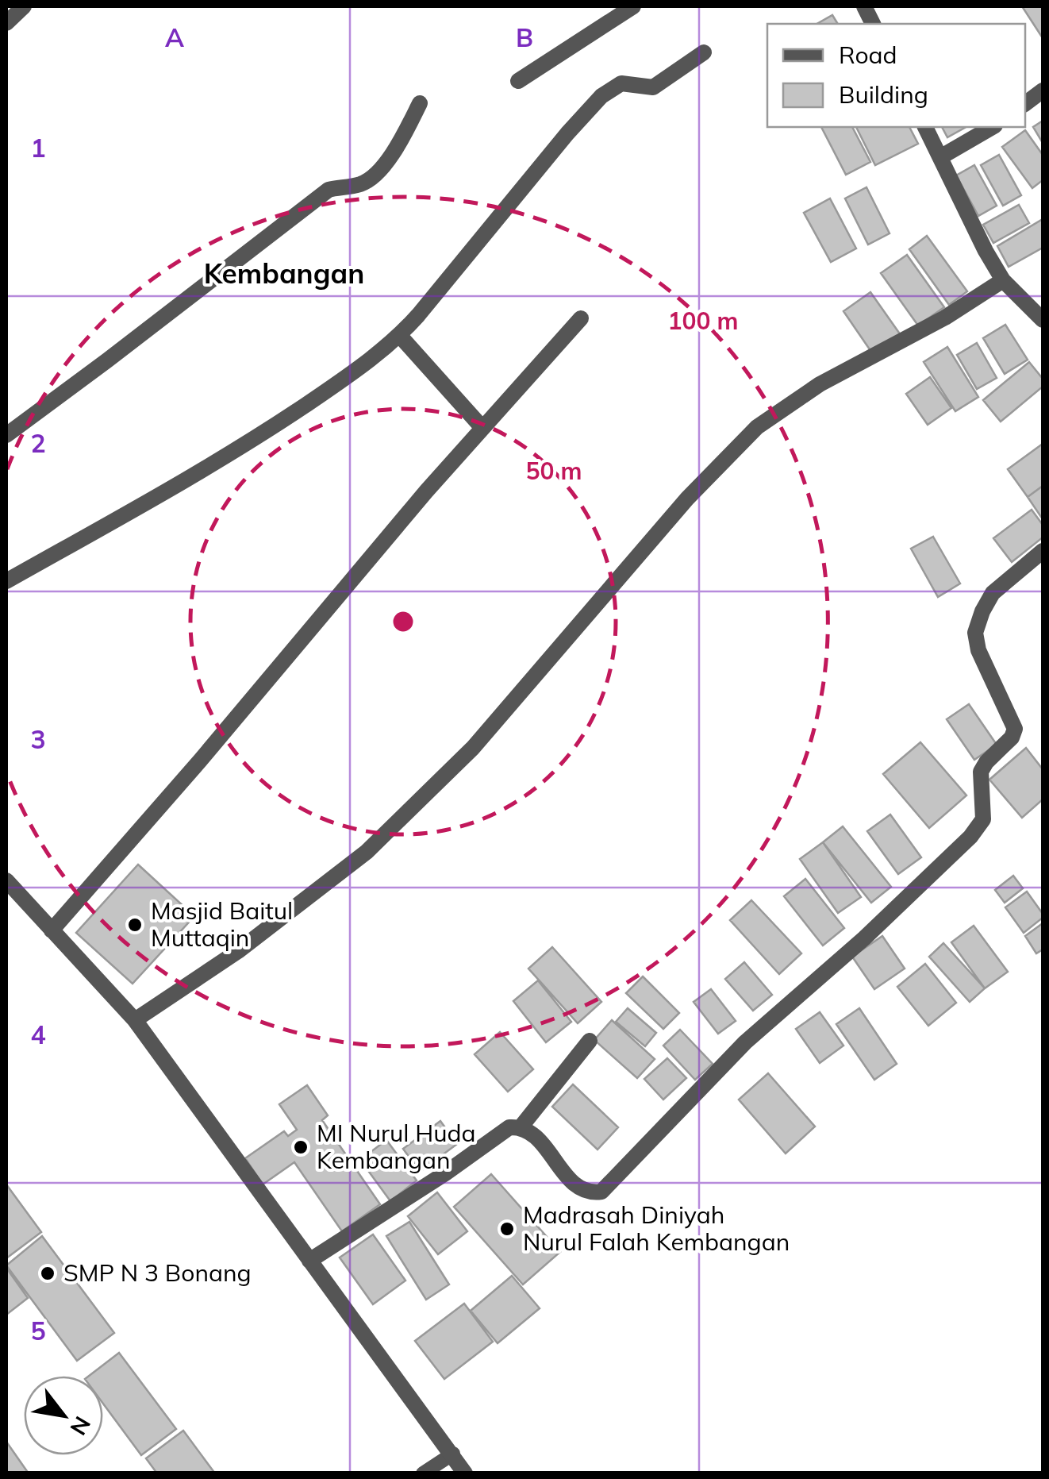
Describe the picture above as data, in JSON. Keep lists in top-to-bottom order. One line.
{"districts":["Kembangan"],"places":["Masjid Baitul Muttaqin","MI Nurul Huda Kembangan","Madrasah Diniyah Nurul Falah Kembangan","SMP N 3 Bonang"],"legend":["Road","Building"],"north":"bottom right","grid":{"columns":["A","B"],"rows":["1","2","3","4","5"]},"rings":["100 m","50 m"]}
